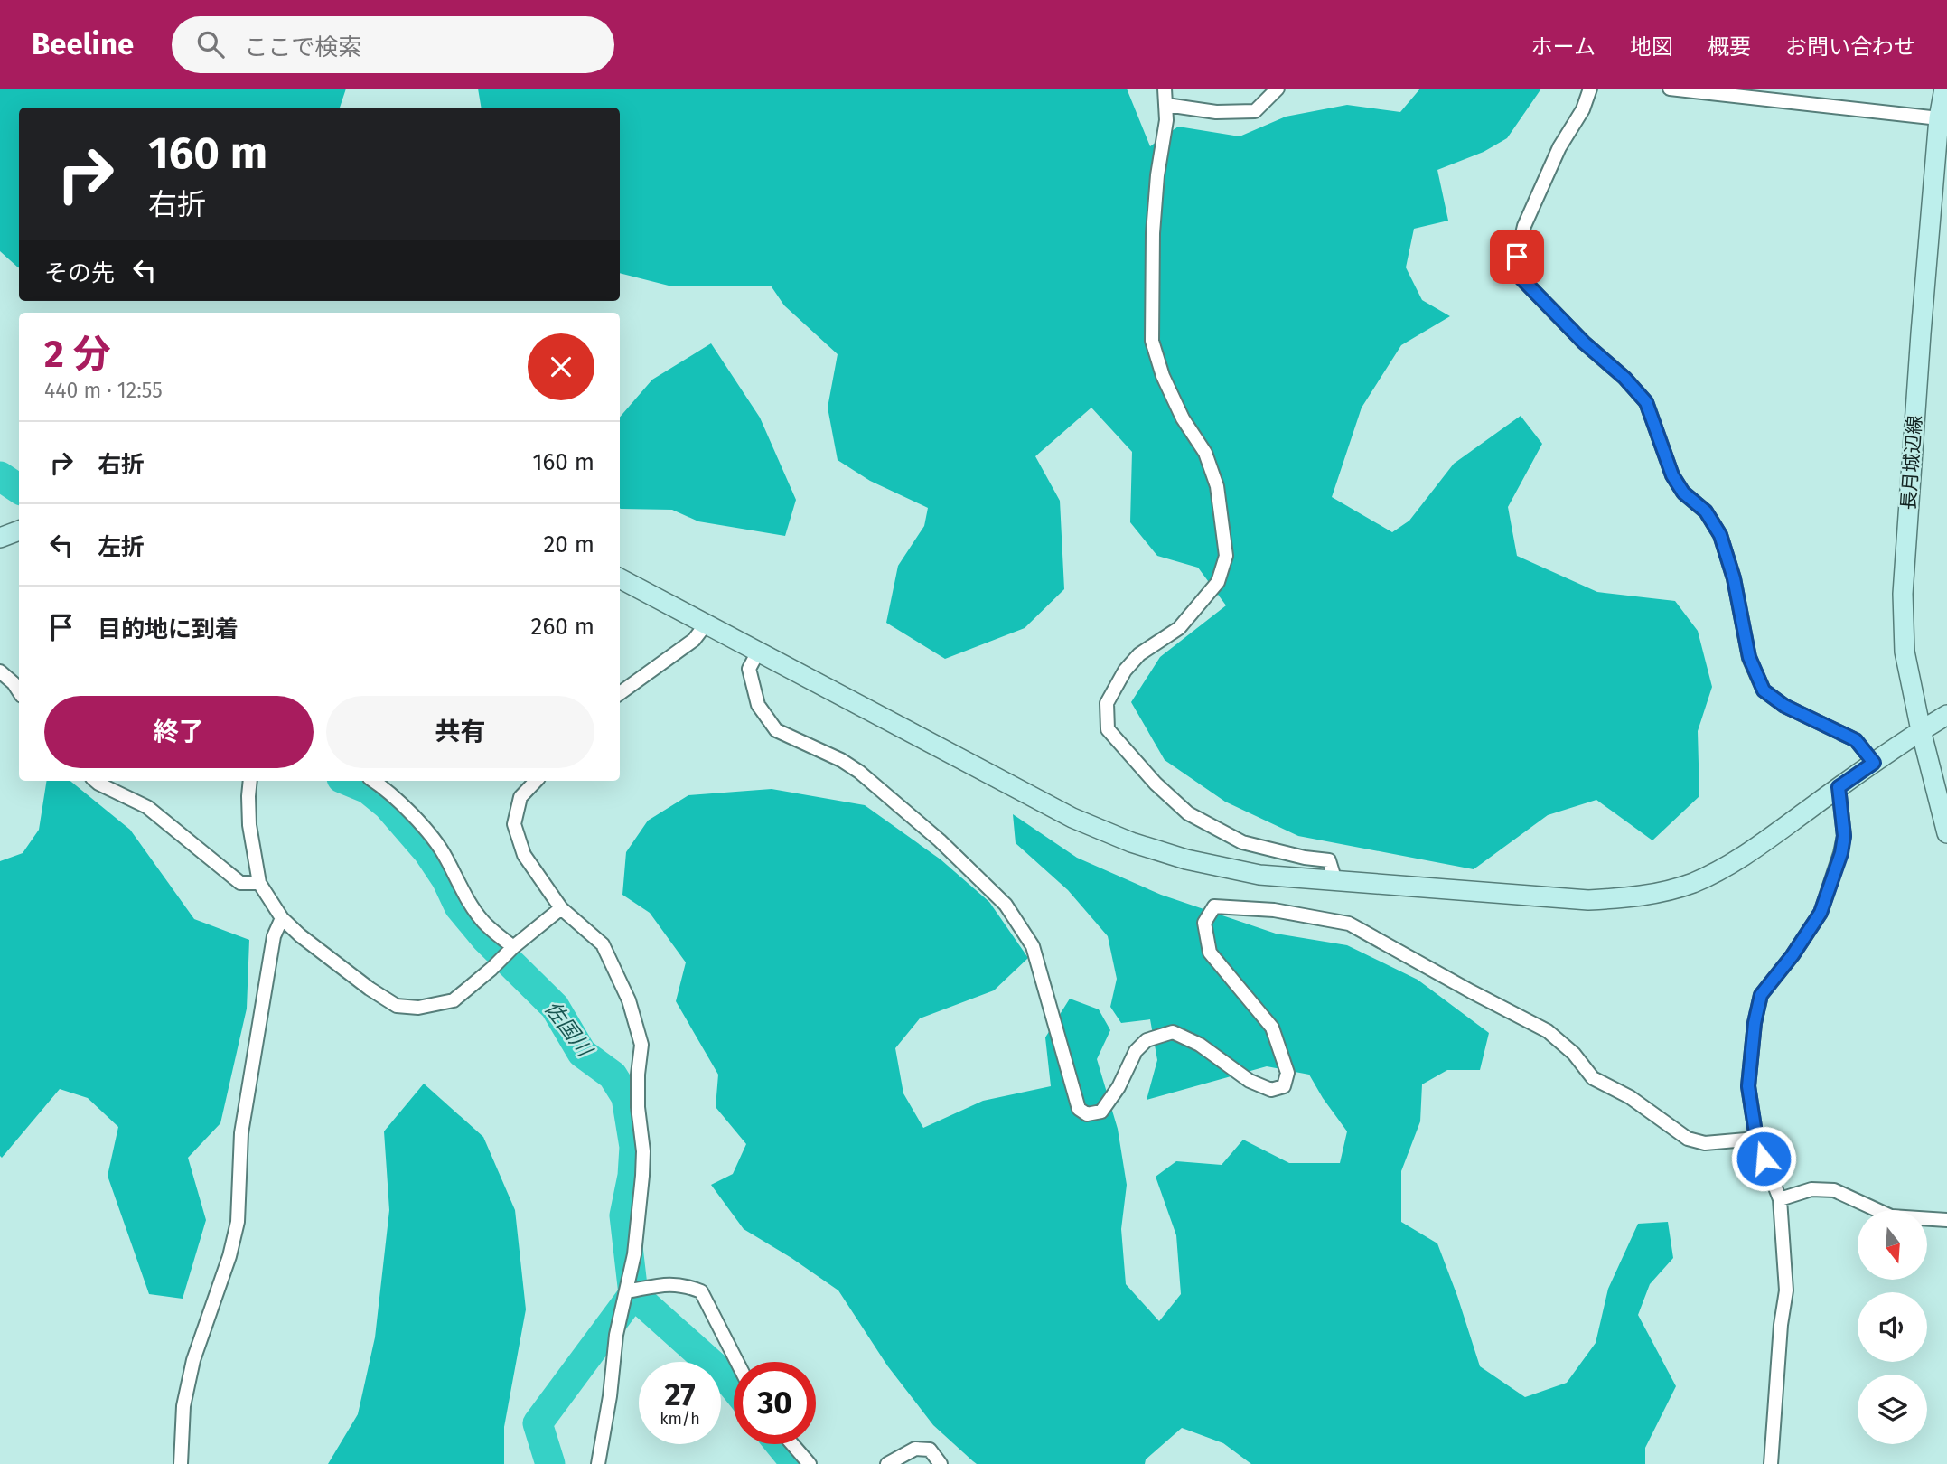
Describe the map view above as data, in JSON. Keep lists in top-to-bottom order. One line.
{"streets":{"street":["長月城辺線"]},"water":["佐国川"],"north":"bottom","page":{"header":"Beeline","search":"ここで検索","nav":["ホーム","地図","概要","お問い合わせ"],"turn":["160 m","右折"],"then":"その先","heading":["2 分","440 m · 12:55"],"list":[{"name":"右折","value":"160 m"},{"name":"左折","value":"20 m"},{"name":"目的地に到着","value":"260 m"}],"buttons":["終了","共有"],"speed":"27 km/h","limit":"30"}}
